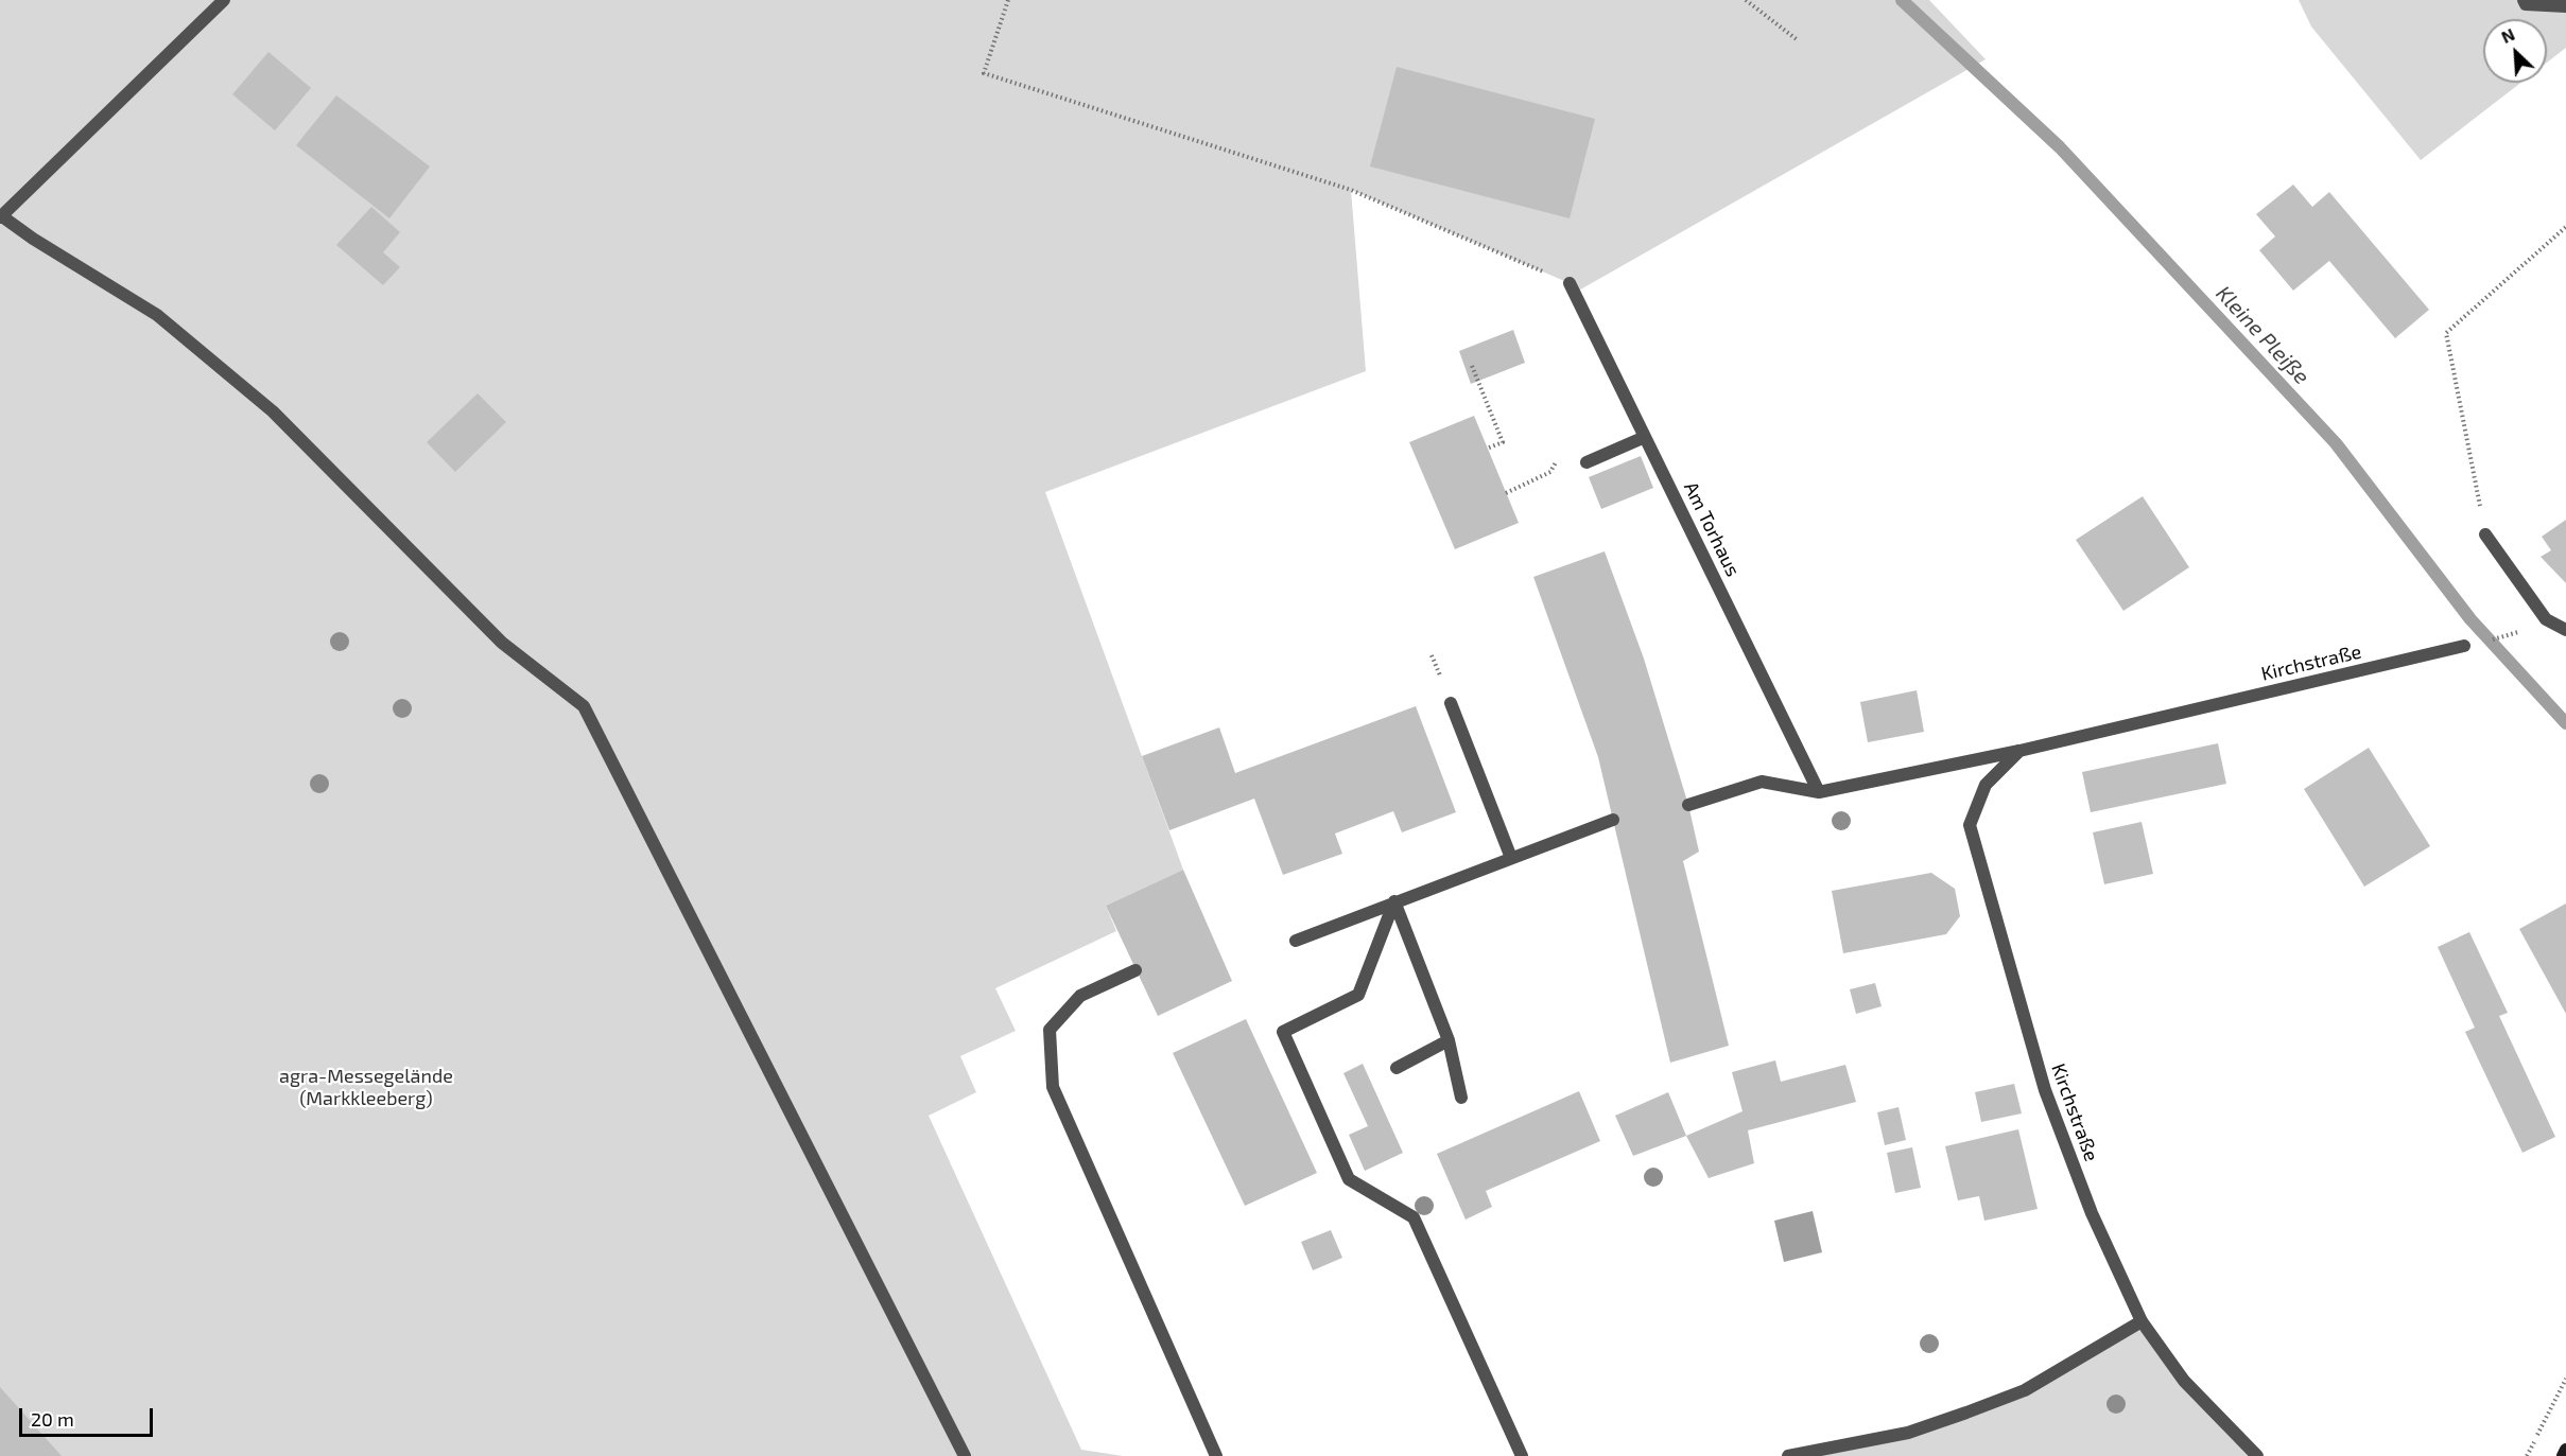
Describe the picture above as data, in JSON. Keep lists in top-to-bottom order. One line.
{"streets":{"street":["Am Torhaus","Kirchstraße"]},"crossings":[["Am Torhaus","Kirchstraße"]],"water":["Kleine Pleiße"],"parks":["agra-Messegelände (Markkleeberg)"],"scale_bar":"20 m","north":"top left"}
